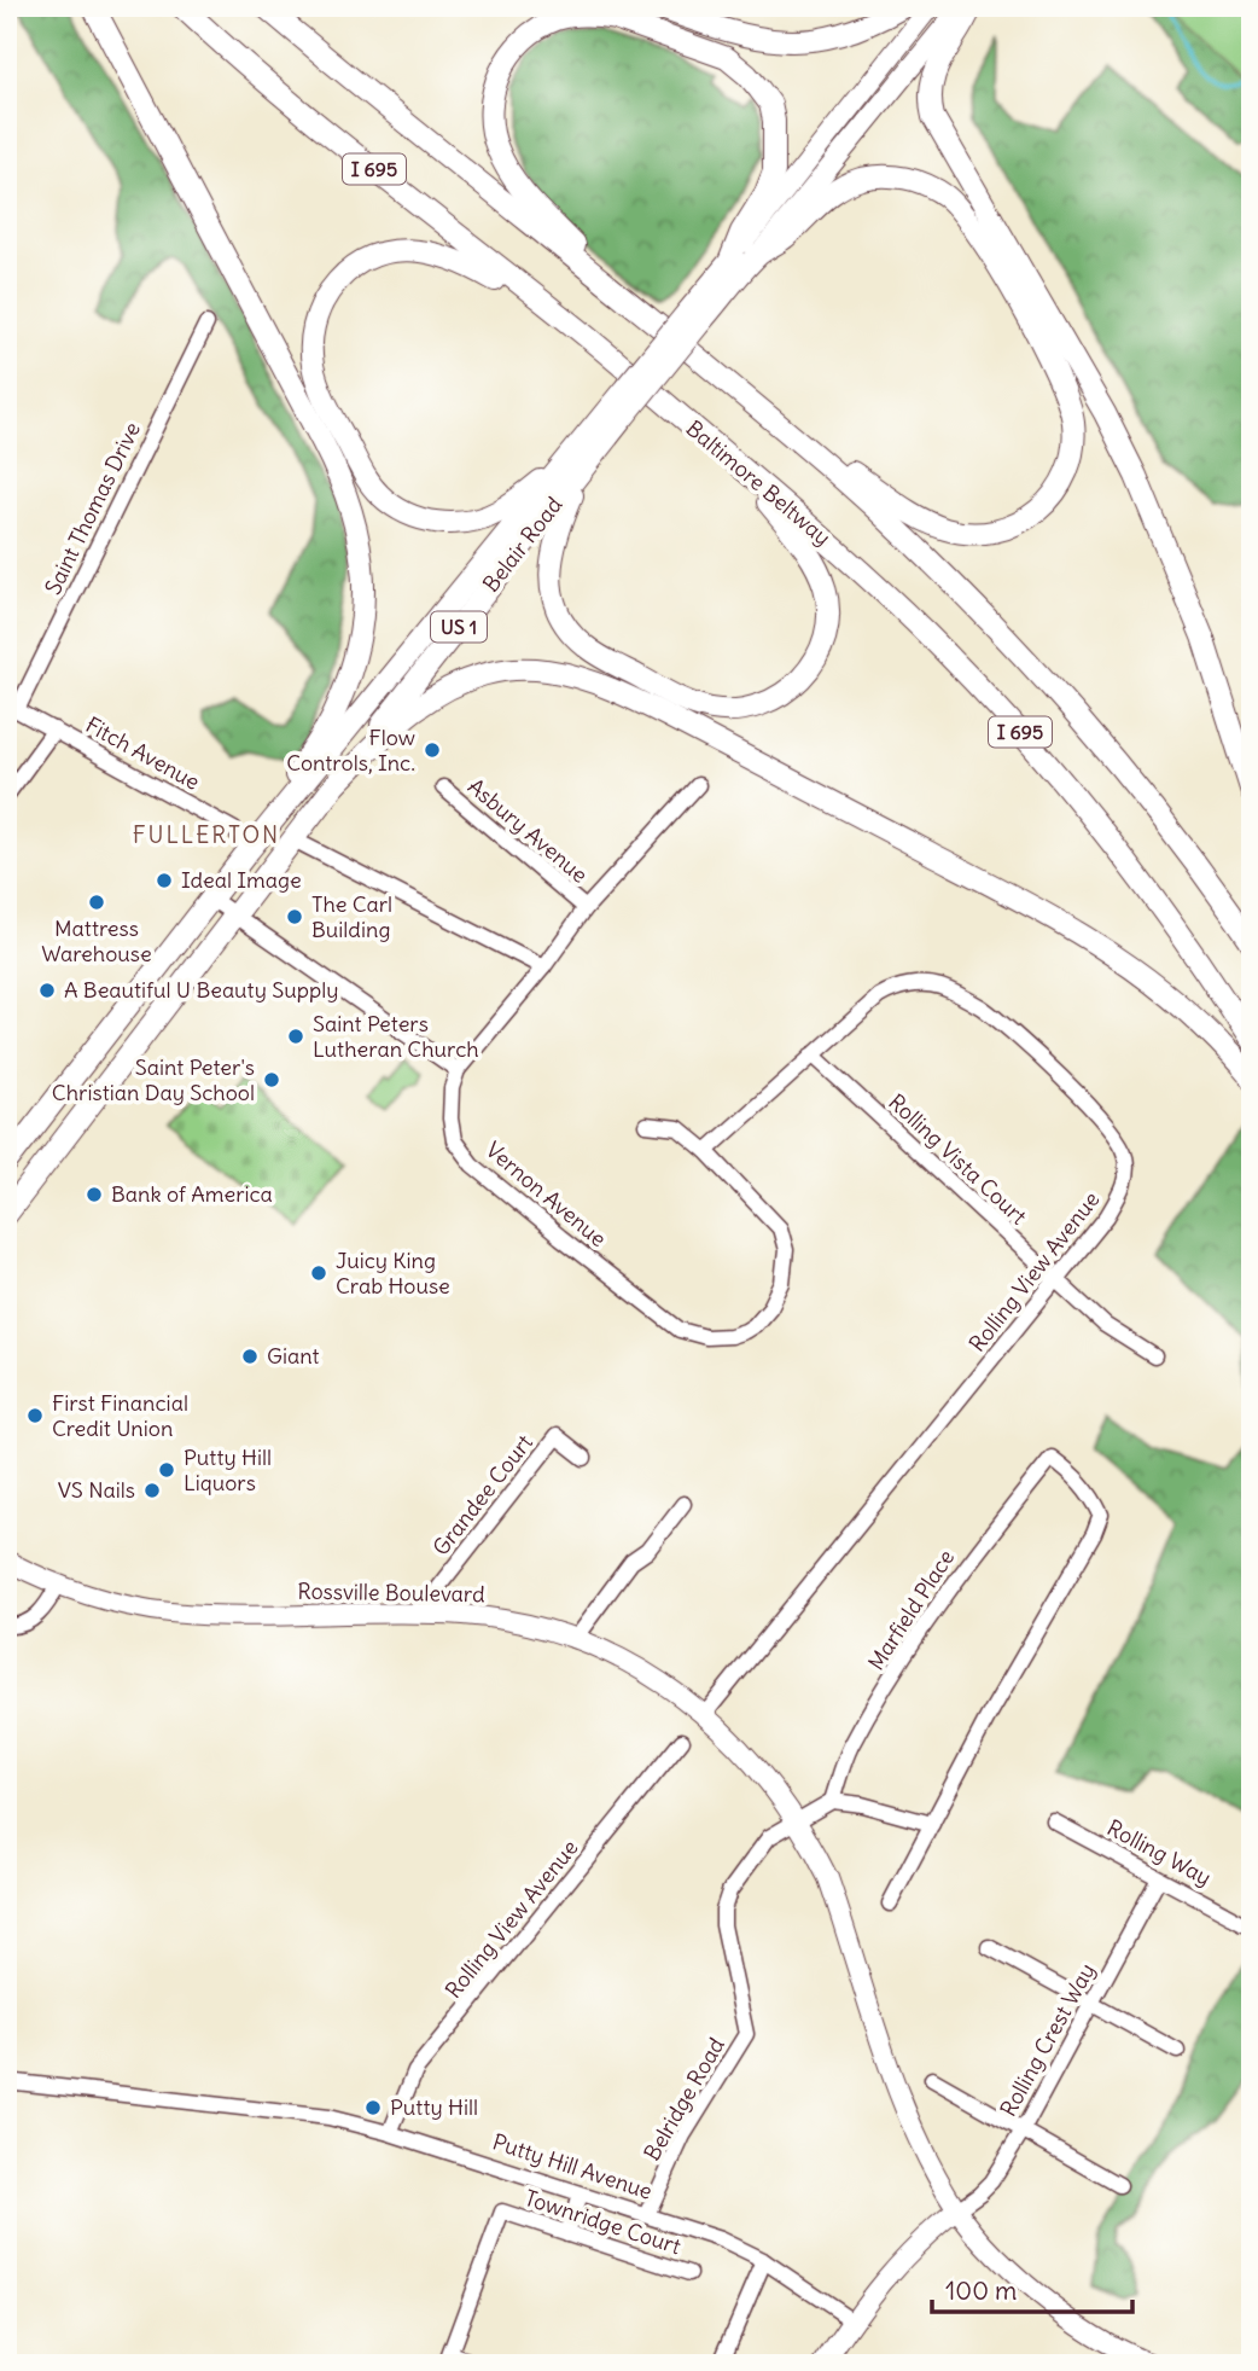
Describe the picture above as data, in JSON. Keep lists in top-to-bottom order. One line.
{"streets":{"highway":["I 695","Baltimore Beltway","Belair Road","US 1"],"main road":["Rossville Boulevard"],"street":["Saint Thomas Drive","Fitch Avenue","Asbury Avenue","Rolling Vista Court","Vernon Avenue","Rolling View Avenue","Grandee Court","Marfield Place","Rolling Way","Rolling Crest Way","Belridge Road","Putty Hill Avenue","Townridge Court"]},"crossings":[["Saint Thomas Drive","Fitch Avenue"],["Belair Road","Fitch Avenue"],["Rolling Vista Court","Rolling View Avenue"],["Vernon Avenue","Rolling View Avenue"],["Rolling View Avenue","Rossville Boulevard"],["Rolling View Avenue","Putty Hill Avenue"],["Grandee Court","Rossville Boulevard"],["Rossville Boulevard","Rolling Crest Way"],["Rossville Boulevard","Belridge Road"],["Marfield Place","Belridge Road"],["Rolling Way","Rolling Crest Way"],["Belridge Road","Putty Hill Avenue"]],"districts":["FULLERTON"],"places":["Flow Controls, Inc.","Ideal Image","Mattress Warehouse","The Carl Building","A Beautiful U Beauty Supply","Saint Peters Lutheran Church","Saint Peter's Christian Day School","Bank of America","Juicy King Crab House","Giant","First Financial Credit Union","Putty Hill Liquors","VS Nails","Putty Hill"],"scale_bar":"100 m"}
